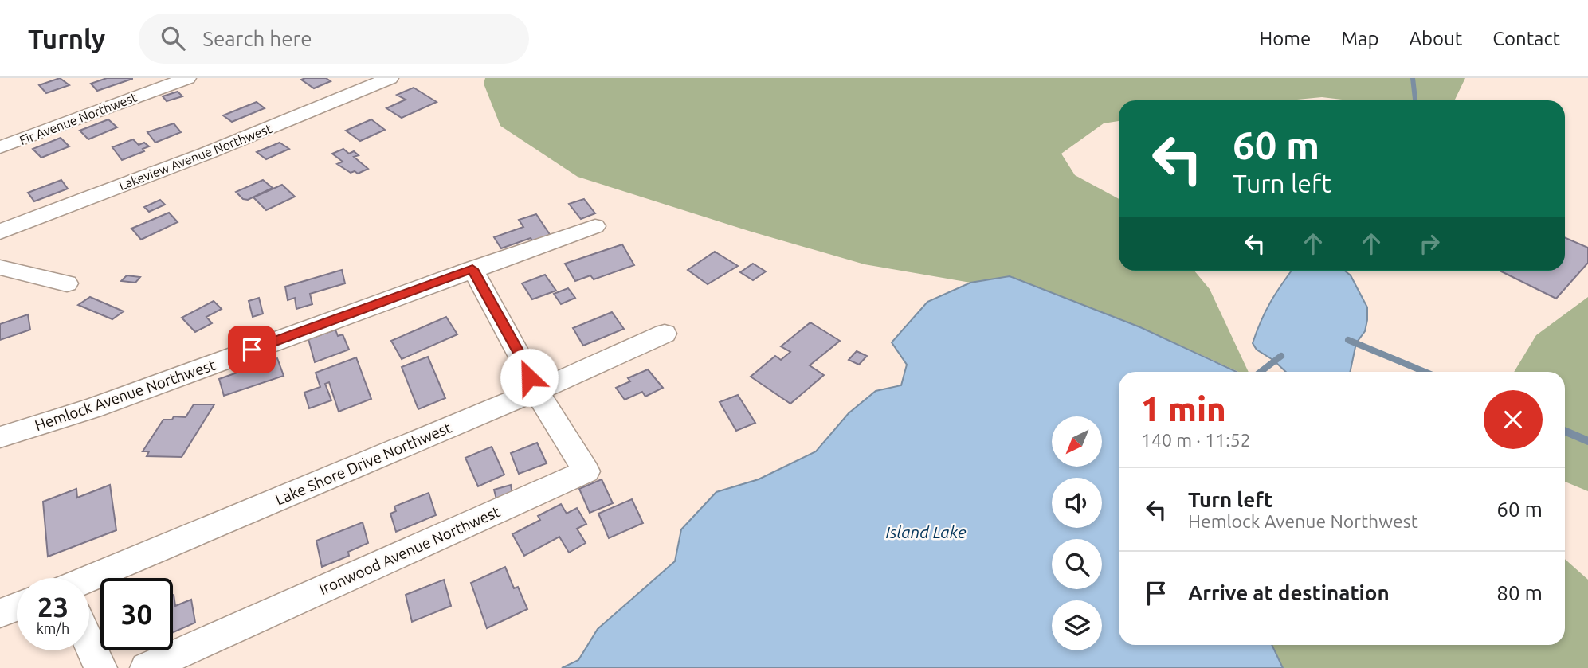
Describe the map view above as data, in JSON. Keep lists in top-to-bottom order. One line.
{"streets":{"street":["Fir Avenue Northwest","Lakeview Avenue Northwest","Hemlock Avenue Northwest","Lake Shore Drive Northwest","Ironwood Avenue Northwest"]},"crossings":[["Lake Shore Drive Northwest","Ironwood Avenue Northwest"]],"water":["Island Lake"],"north":"bottom left","page":{"header":"Turnly","search":"Search here","nav":["Home","Map","About","Contact"],"turn":["60 m","Turn left"],"heading":["1 min","140 m · 11:52"],"list":[{"name":"Turn left","note":"Hemlock Avenue Northwest","value":"60 m"},{"name":"Arrive at destination","value":"80 m"}],"speed":"23 km/h","limit":"30"}}
